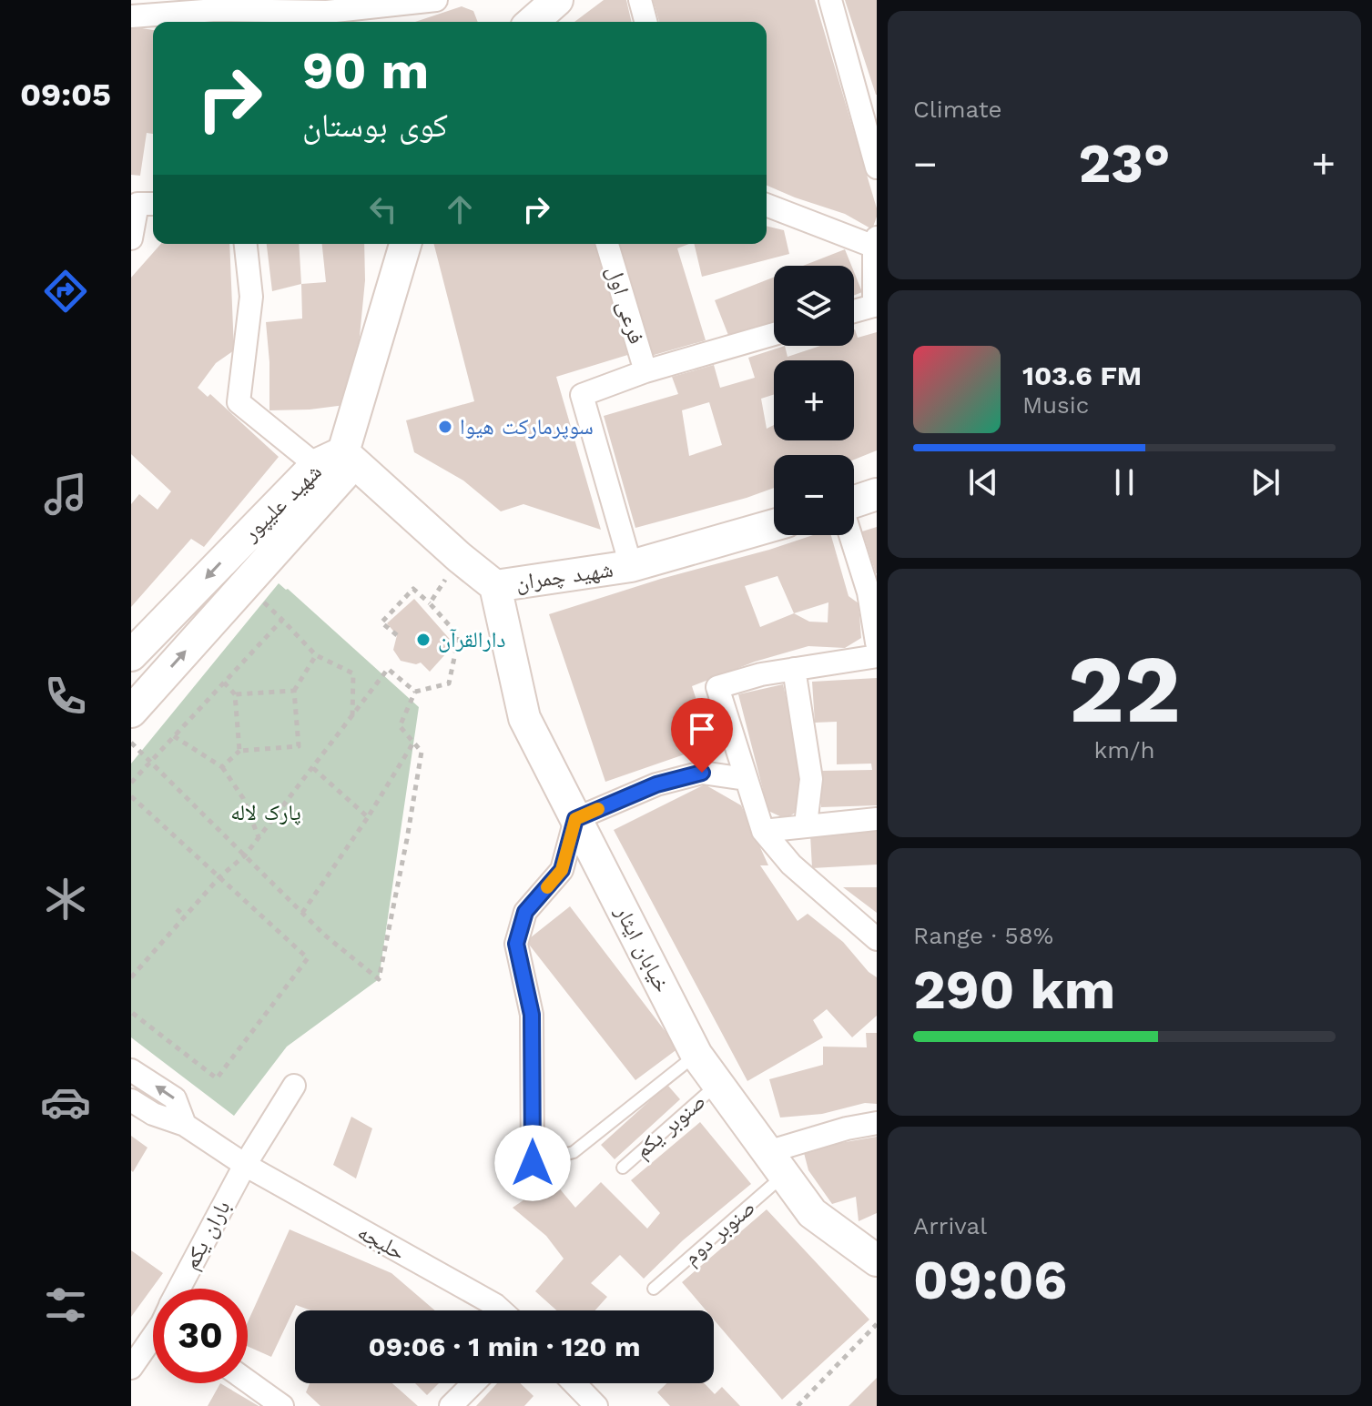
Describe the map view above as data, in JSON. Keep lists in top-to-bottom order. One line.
{"streets":{"main road":["شهید علیپور","شهید چمران","خیابان ایثار"],"street":["فرعی اول","باران یکم","حلبجه"],"lane":["صنوبر یکم","صنوبر دوم"]},"crossings":[["شهید علیپور","شهید چمران"],["شهید چمران","خیابان ایثار"],["خیابان ایثار","صنوبر یکم"],["خیابان ایثار","صنوبر دوم"],["باران یکم","حلبجه"]],"parks":["پارک لاله"],"places":["سوپرمارکت هیوا","دارالقرآن"],"page":{"tabs":"09:05","tile":["Climate",["22","km/h"],["Range · 58%","290 km"],["Arrival","09:06"]],"turn":["90 m","کوی بوستان"],"heat":["−","23°","+"],"map_buttons":["+","−"],"song":["103.6 FM","Music"],"limit":"30","trip":"09:06 · 1 min · 120 m"}}
